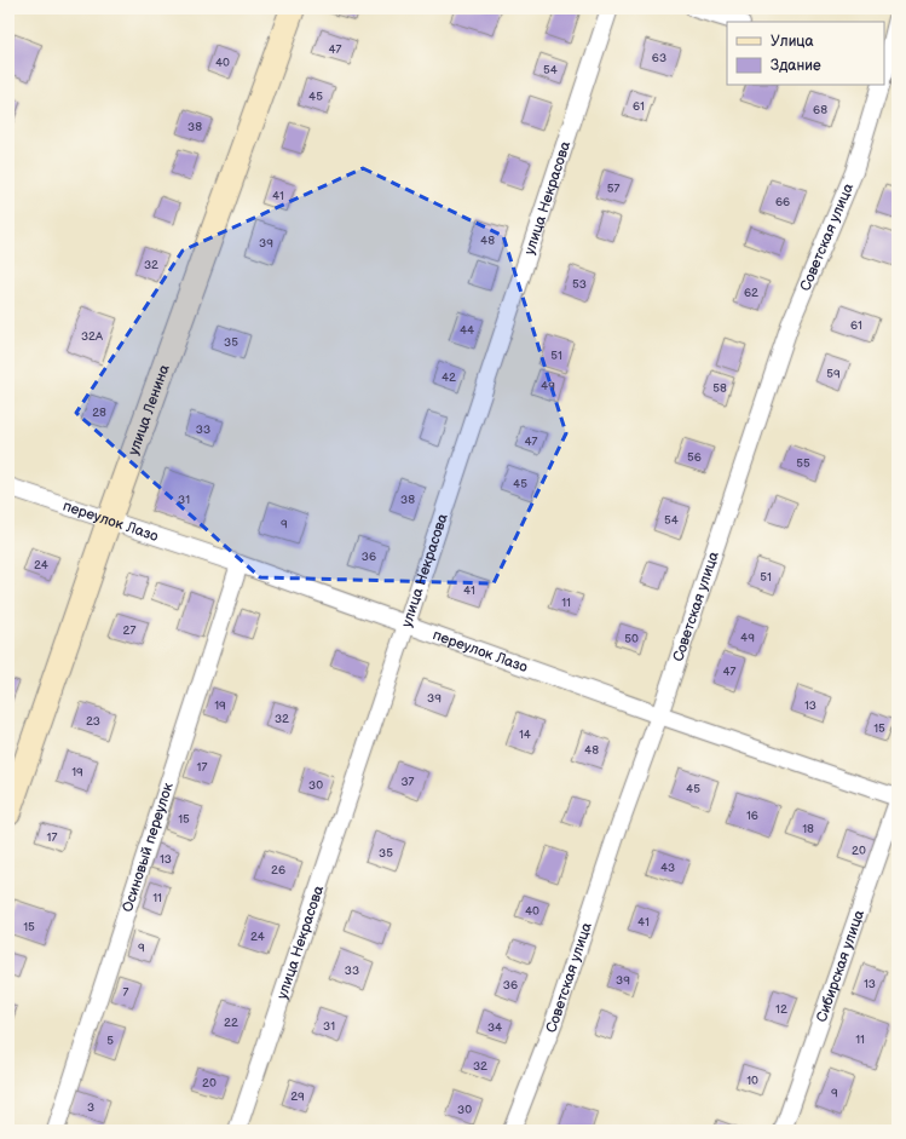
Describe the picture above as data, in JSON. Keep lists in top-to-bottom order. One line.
{"streets":{"main road":["улица Ленина"],"street":["улица Некрасова","Советская улица","переулок Лазо","Осиновый переулок","Сибирская улица"]},"crossings":[["улица Некрасова","переулок Лазо"],["Советская улица","переулок Лазо"],["улица Ленина","переулок Лазо"],["переулок Лазо","Осиновый переулок"],["переулок Лазо","Сибирская улица"]],"house_numbers":["47","63","40","54","45","61","68","38","57","41","66","48","39","32","53","62","61","44","32А","35","51","59","42","49","58","28","33","47","56","55","45","31","38","54","9","36","24","51","41","11","27","49","50","47","39","19","13","32","23","15","14","48","17","19","37","30","45","16","15","18","17","20","35","13","43","26","11","40","41","15","24","9","33","39","13","36","7","12","22","31","34","11","5","32","10","20","9","29","3","30"],"legend":["Улица","Здание"]}
